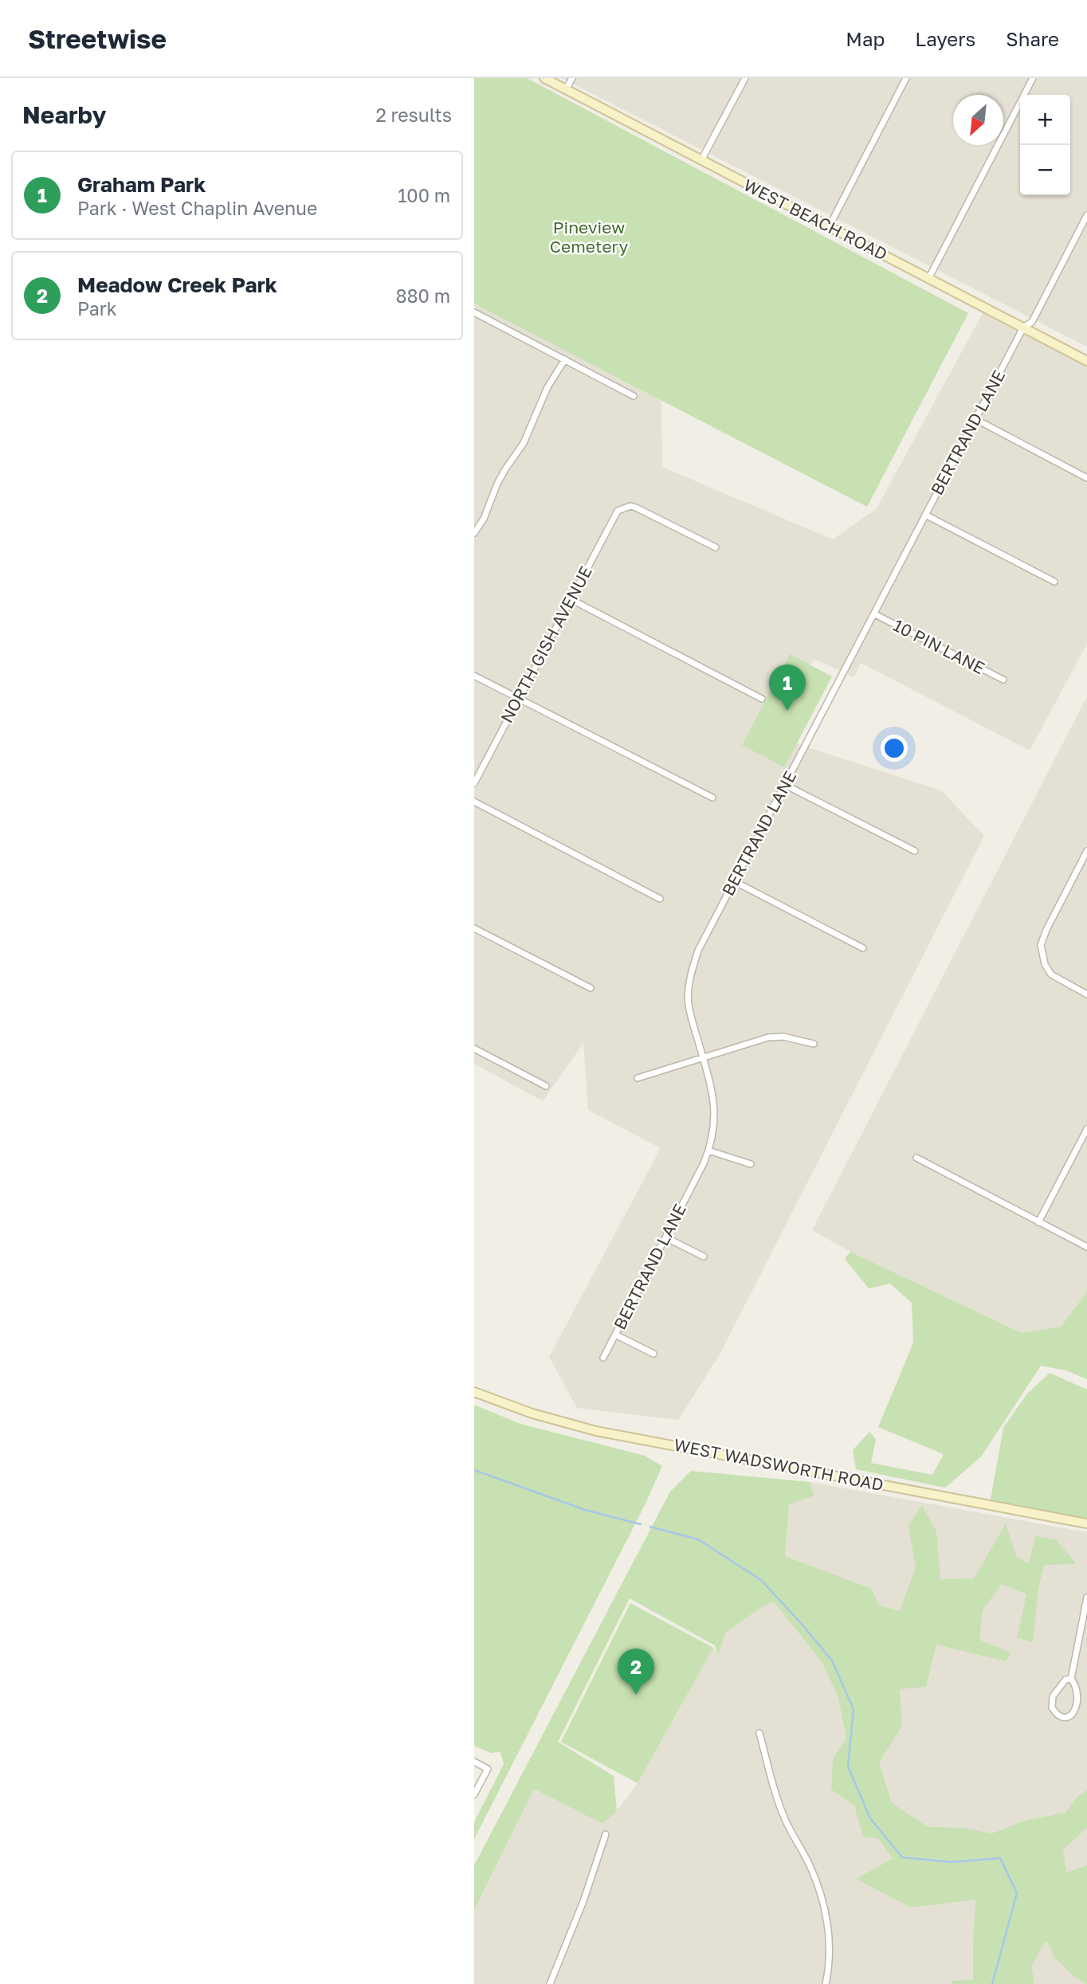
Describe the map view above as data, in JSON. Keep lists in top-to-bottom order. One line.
{"streets":{"main road":["WEST BEACH ROAD","WEST WADSWORTH ROAD"],"street":["BERTRAND LANE","NORTH GISH AVENUE","10 PIN LANE"]},"crossings":[["WEST BEACH ROAD","BERTRAND LANE"],["BERTRAND LANE","10 PIN LANE"]],"parks":["Pineview Cemetery"],"north":"bottom left","page":{"header":"Streetwise","nav":["Map","Layers","Share"],"heading":["Nearby","2 results"],"map_buttons":["+","−"],"list":[{"mark":"1","name":"Graham Park","note":"Park · West Chaplin Avenue","value":"100 m"},{"mark":"2","name":"Meadow Creek Park","note":"Park","value":"880 m"}],"pins":["1","2"]}}
